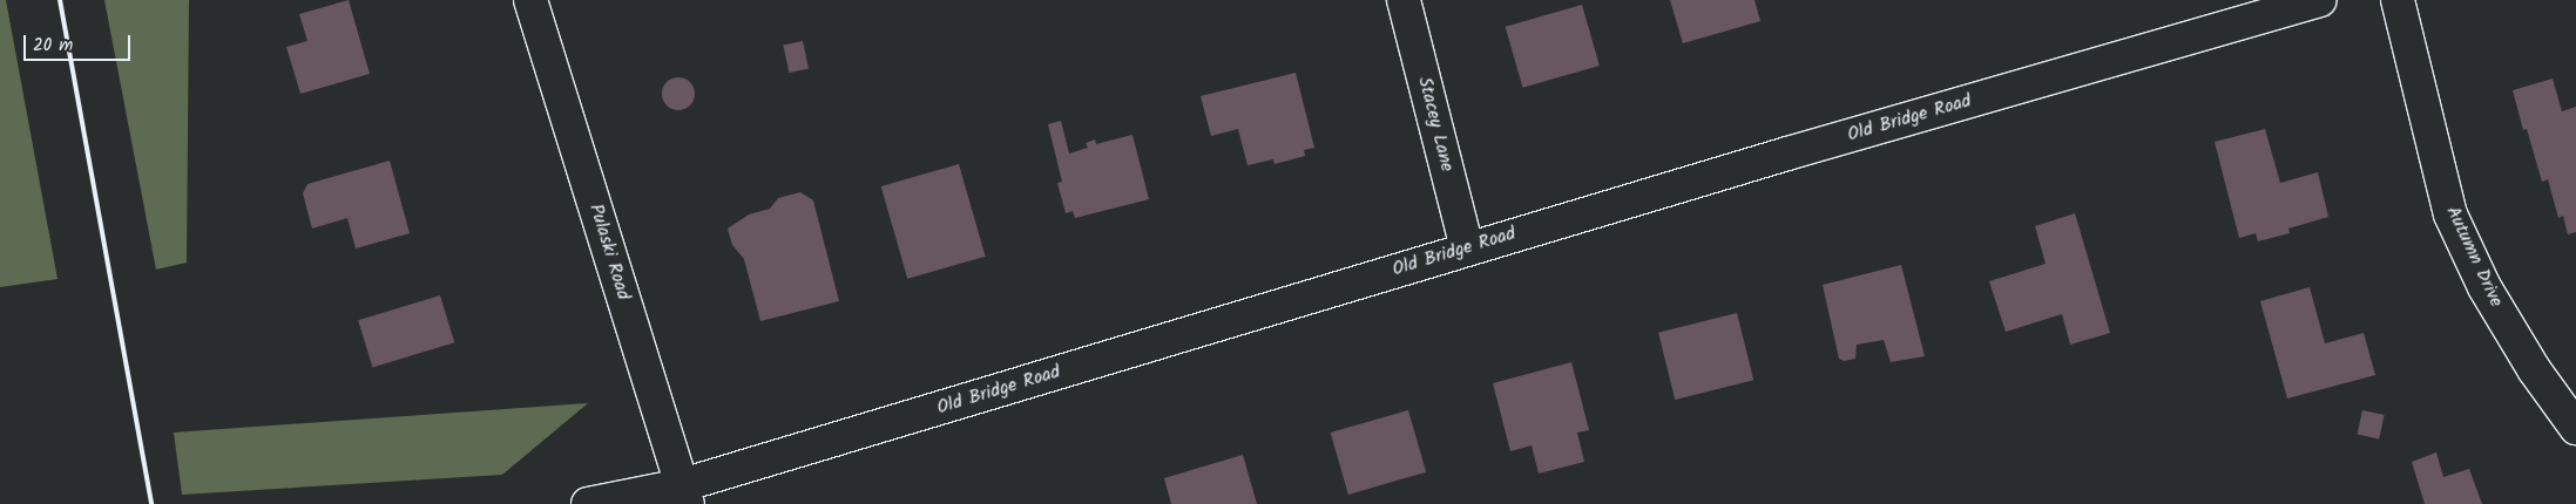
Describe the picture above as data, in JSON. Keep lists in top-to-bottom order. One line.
{"streets":{"street":["Old Bridge Road","Stacey Lane","Pulaski Road","Autumn Drive"]},"crossings":[["Old Bridge Road","Stacey Lane"],["Old Bridge Road","Pulaski Road"]],"scale_bar":"20 m"}
